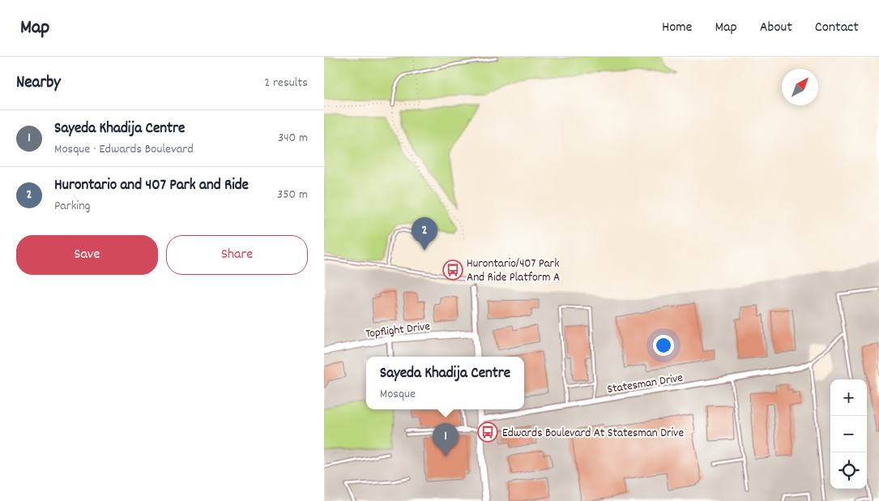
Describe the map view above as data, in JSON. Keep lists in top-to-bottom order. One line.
{"streets":{"street":["Topflight Drive","Statesman Drive"]},"places":{"bus stop":["Hurontario/407 Park And Ride Platform A","Edwards Boulevard At Statesman Drive"]},"north":"top right","page":{"header":"Map","nav":["Home","Map","About","Contact"],"heading":["Nearby","2 results"],"list":[{"mark":"1","name":"Sayeda Khadija Centre","note":"Mosque · Edwards Boulevard","value":"340 m"},{"mark":"2","name":"Hurontario and 407 Park and Ride","note":"Parking","value":"350 m"}],"pins":["2","1"],"buttons":["Save","Share"],"popup":["Sayeda Khadija Centre","Mosque"],"map_buttons":["+","−"]}}
